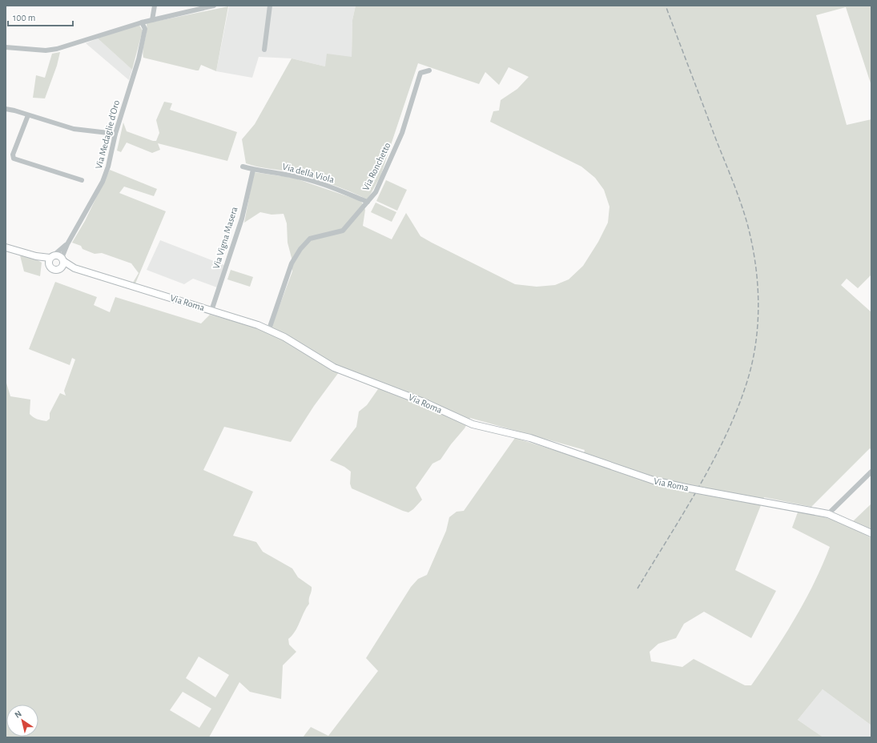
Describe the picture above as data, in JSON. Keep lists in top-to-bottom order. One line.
{"streets":{"street":["Via Medaglie d'Oro","Via Ronchetto","Via della Viola","Via Vigna Masera","Via Roma"]},"crossings":[["Via Medaglie d'Oro","Via Roma"],["Via Ronchetto","Via della Viola"],["Via Ronchetto","Via Roma"],["Via della Viola","Via Vigna Masera"],["Via Vigna Masera","Via Roma"]],"scale_bar":"100 m","north":"top left"}
